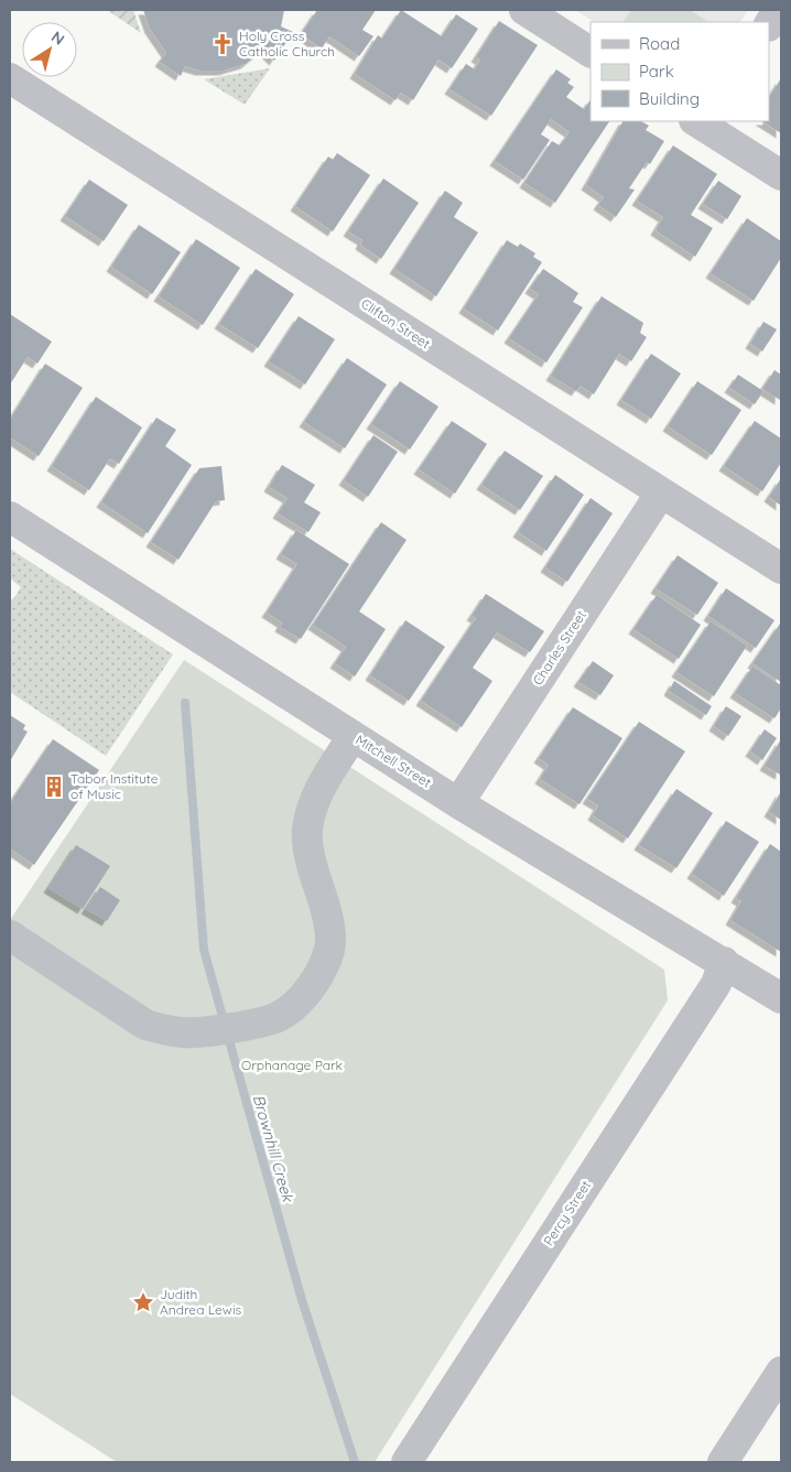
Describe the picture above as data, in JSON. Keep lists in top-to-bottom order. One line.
{"streets":{"street":["Clifton Street","Charles Street","Mitchell Street","Percy Street"]},"crossings":[["Clifton Street","Charles Street"],["Charles Street","Mitchell Street"],["Mitchell Street","Percy Street"]],"water":["Brownhill Creek"],"parks":["Orphanage Park"],"places":{"church":["Holy Cross Catholic Church"],"building":["Tabor Institute of Music"],"place":["Judith Andrea Lewis"]},"legend":["Road","Park","Building"],"north":"top right"}
